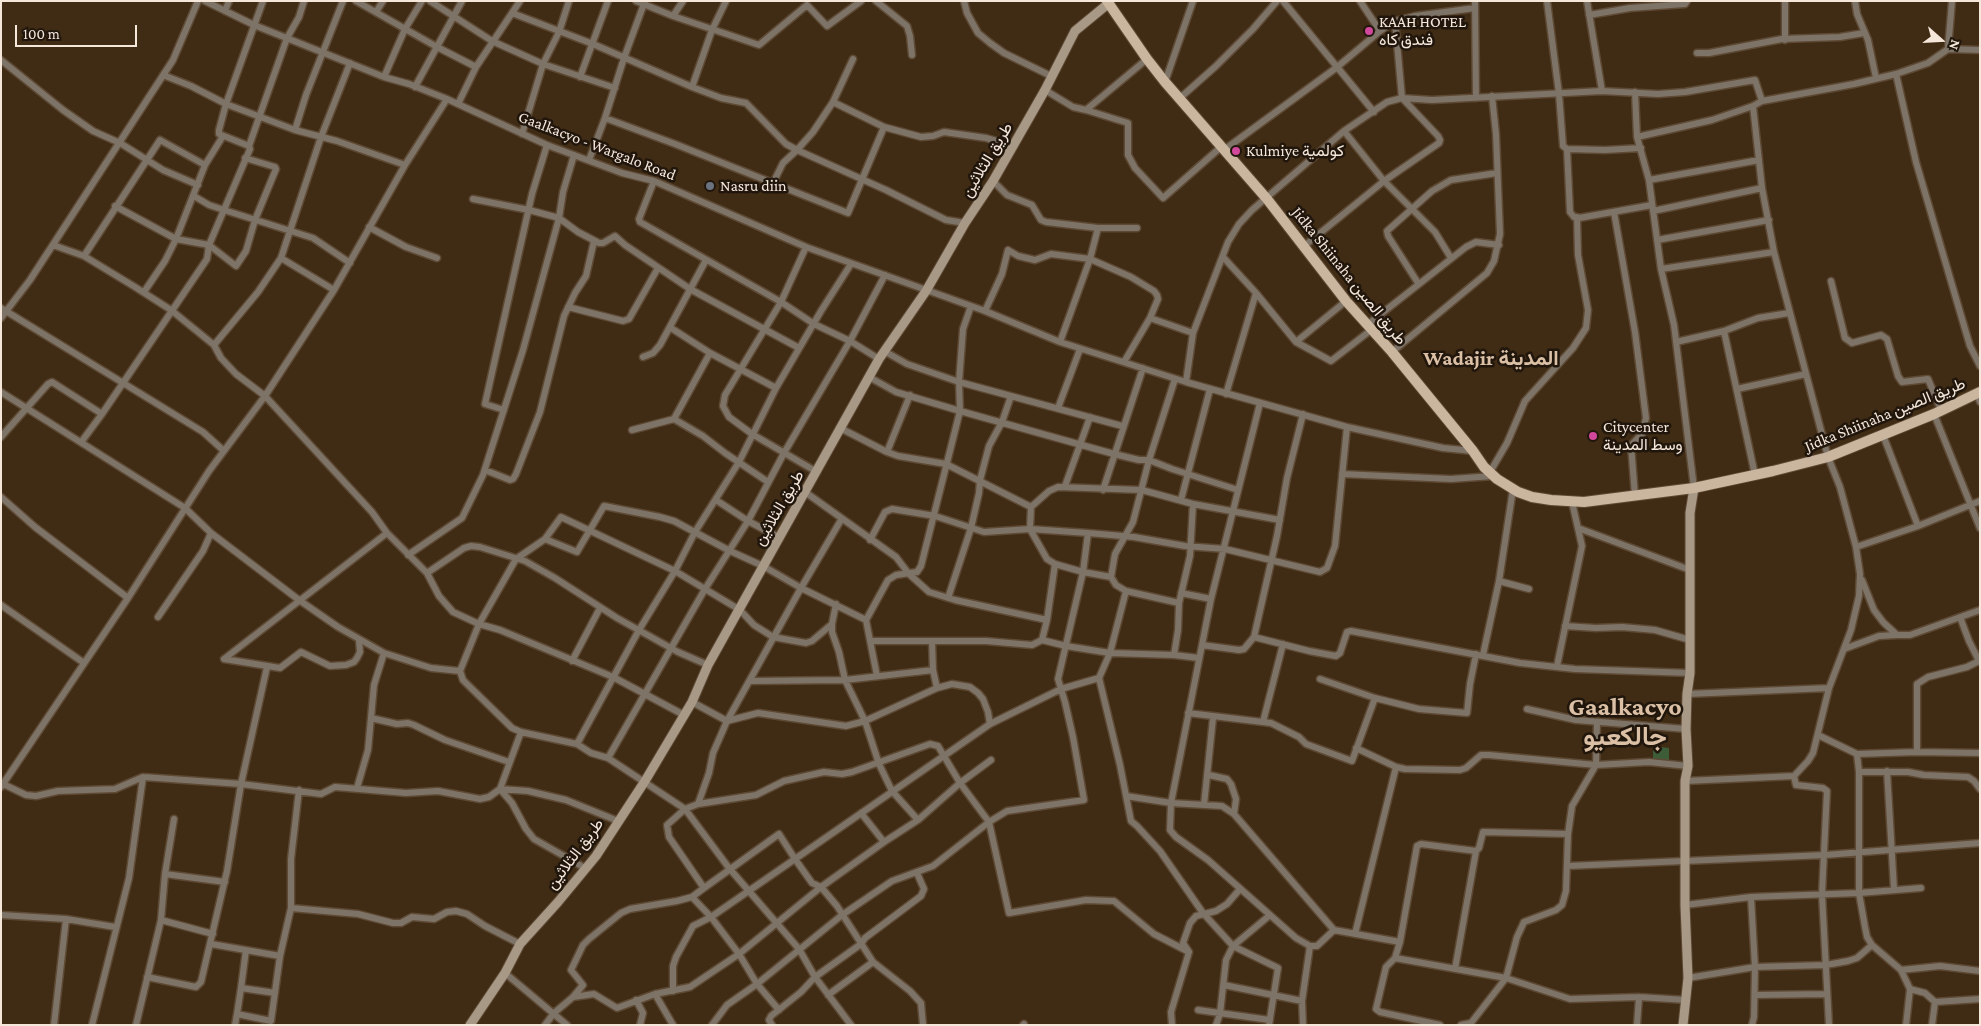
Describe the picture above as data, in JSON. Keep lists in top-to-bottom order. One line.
{"streets":{"main road":["طريق الثلاثين","Jidka Shiinaha طريق الصين"],"street":["Gaalkacyo - Wargalo Road"]},"crossings":[["Gaalkacyo - Wargalo Road","طريق الثلاثين"],["Gaalkacyo - Wargalo Road","Jidka Shiinaha طريق الصين"],["طريق الثلاثين","Jidka Shiinaha طريق الصين"]],"districts":["Wadajir المدينة","Gaalkacyo جالكعيو"],"places":["KAAH HOTEL فندق كاه","Kulmiye كولمية","Nasru diin","Citycenter وسط المدينة"],"scale_bar":"100 m","north":"right"}
